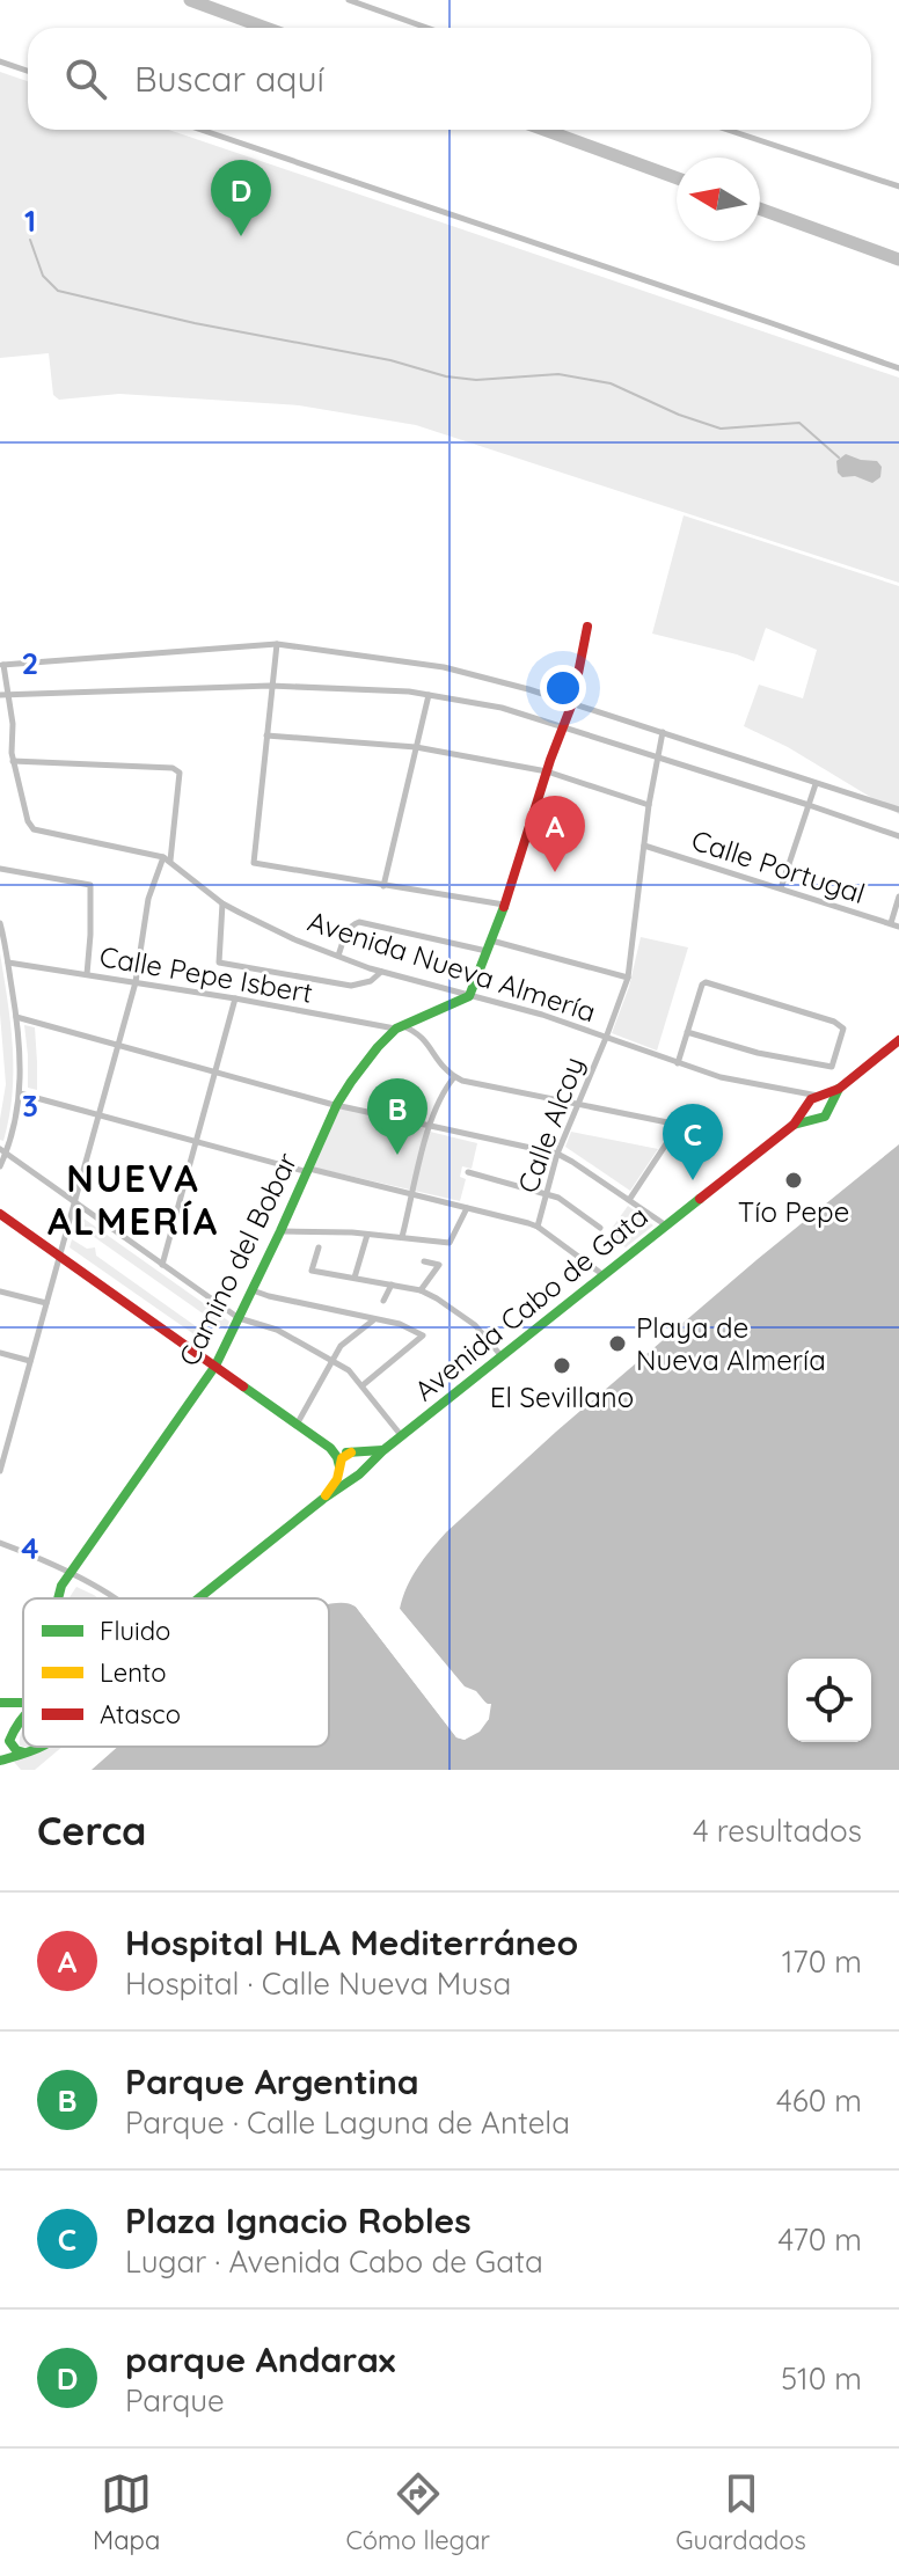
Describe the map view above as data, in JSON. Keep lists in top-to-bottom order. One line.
{"streets":{"main road":["Camino del Bobar","Avenida Cabo de Gata"],"street":["Calle Portugal","Avenida Nueva Almería","Calle Pepe Isbert","Calle Alcoy"]},"crossings":[["Calle Portugal","Calle Alcoy"],["Avenida Nueva Almería","Calle Alcoy"],["Avenida Nueva Almería","Camino del Bobar"],["Avenida Nueva Almería","Avenida Cabo de Gata"],["Calle Pepe Isbert","Camino del Bobar"]],"districts":["NUEVA ALMERÍA"],"places":["Tío Pepe","Playa de Nueva Almería","El Sevillano"],"legend":["Fluido","Lento","Atasco"],"north":"left","page":{"search":"Buscar aquí","pins":["D","A","B","C"],"heading":["Cerca","4 resultados"],"list":[{"mark":"A","name":"Hospital HLA Mediterráneo","note":"Hospital · Calle Nueva Musa","value":"170 m"},{"mark":"B","name":"Parque Argentina","note":"Parque · Calle Laguna de Antela","value":"460 m"},{"mark":"C","name":"Plaza Ignacio Robles","note":"Lugar · Avenida Cabo de Gata","value":"470 m"},{"mark":"D","name":"parque Andarax","note":"Parque","value":"510 m"}],"nav":["Mapa","Cómo llegar","Guardados"]},"grid":{"rows":["1","2","3","4"]}}
